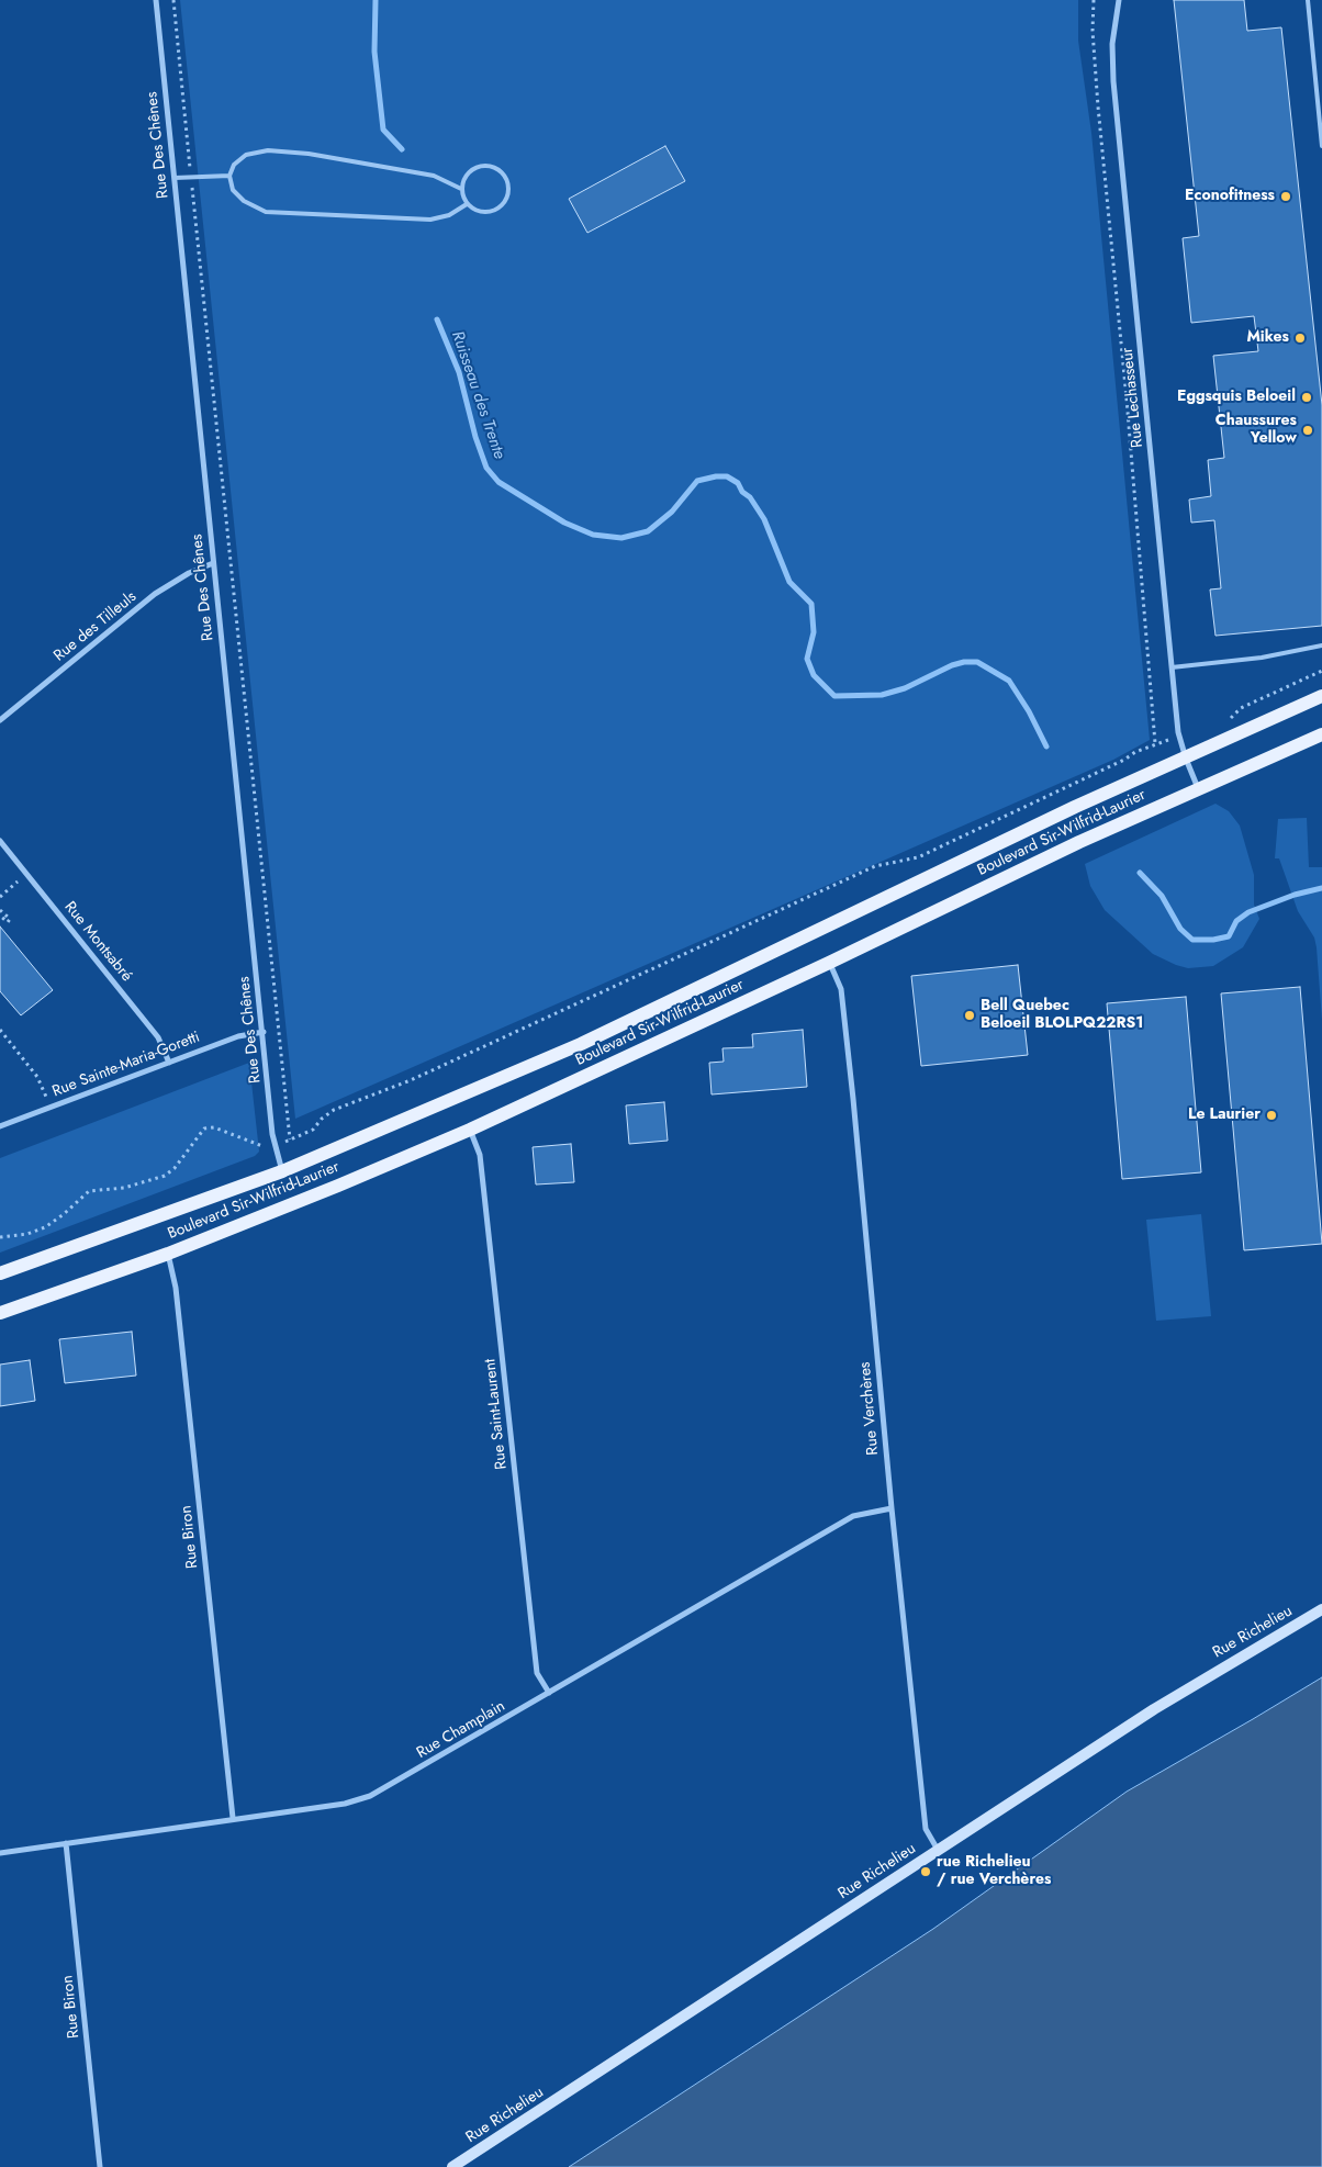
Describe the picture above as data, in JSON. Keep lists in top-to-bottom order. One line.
{"streets":{"main road":["Boulevard Sir-Wilfrid-Laurier","Rue Richelieu"],"street":["Rue Des Chênes","Rue Lechasseur","Rue des Tilleuls","Rue Montsabré","Rue Sainte-Maria-Goretti","Rue Verchères","Rue Saint-Laurent","Rue Biron","Rue Champlain"]},"crossings":[["Rue Des Chênes","Rue des Tilleuls"],["Rue Des Chênes","Boulevard Sir-Wilfrid-Laurier"],["Rue Des Chênes","Rue Sainte-Maria-Goretti"],["Rue Lechasseur","Boulevard Sir-Wilfrid-Laurier"],["Boulevard Sir-Wilfrid-Laurier","Rue Verchères"],["Boulevard Sir-Wilfrid-Laurier","Rue Saint-Laurent"],["Boulevard Sir-Wilfrid-Laurier","Rue Biron"],["Rue Montsabré","Rue Sainte-Maria-Goretti"],["Rue Verchères","Rue Richelieu"],["Rue Verchères","Rue Champlain"],["Rue Saint-Laurent","Rue Champlain"],["Rue Biron","Rue Champlain"]],"water":["Ruisseau des Trente"],"places":["Econofitness","Mikes","Eggsquis Beloeil","Chaussures Yellow","Bell Quebec Beloeil BLOLPQ22RS1","Le Laurier","rue Richelieu / rue Verchères"]}
